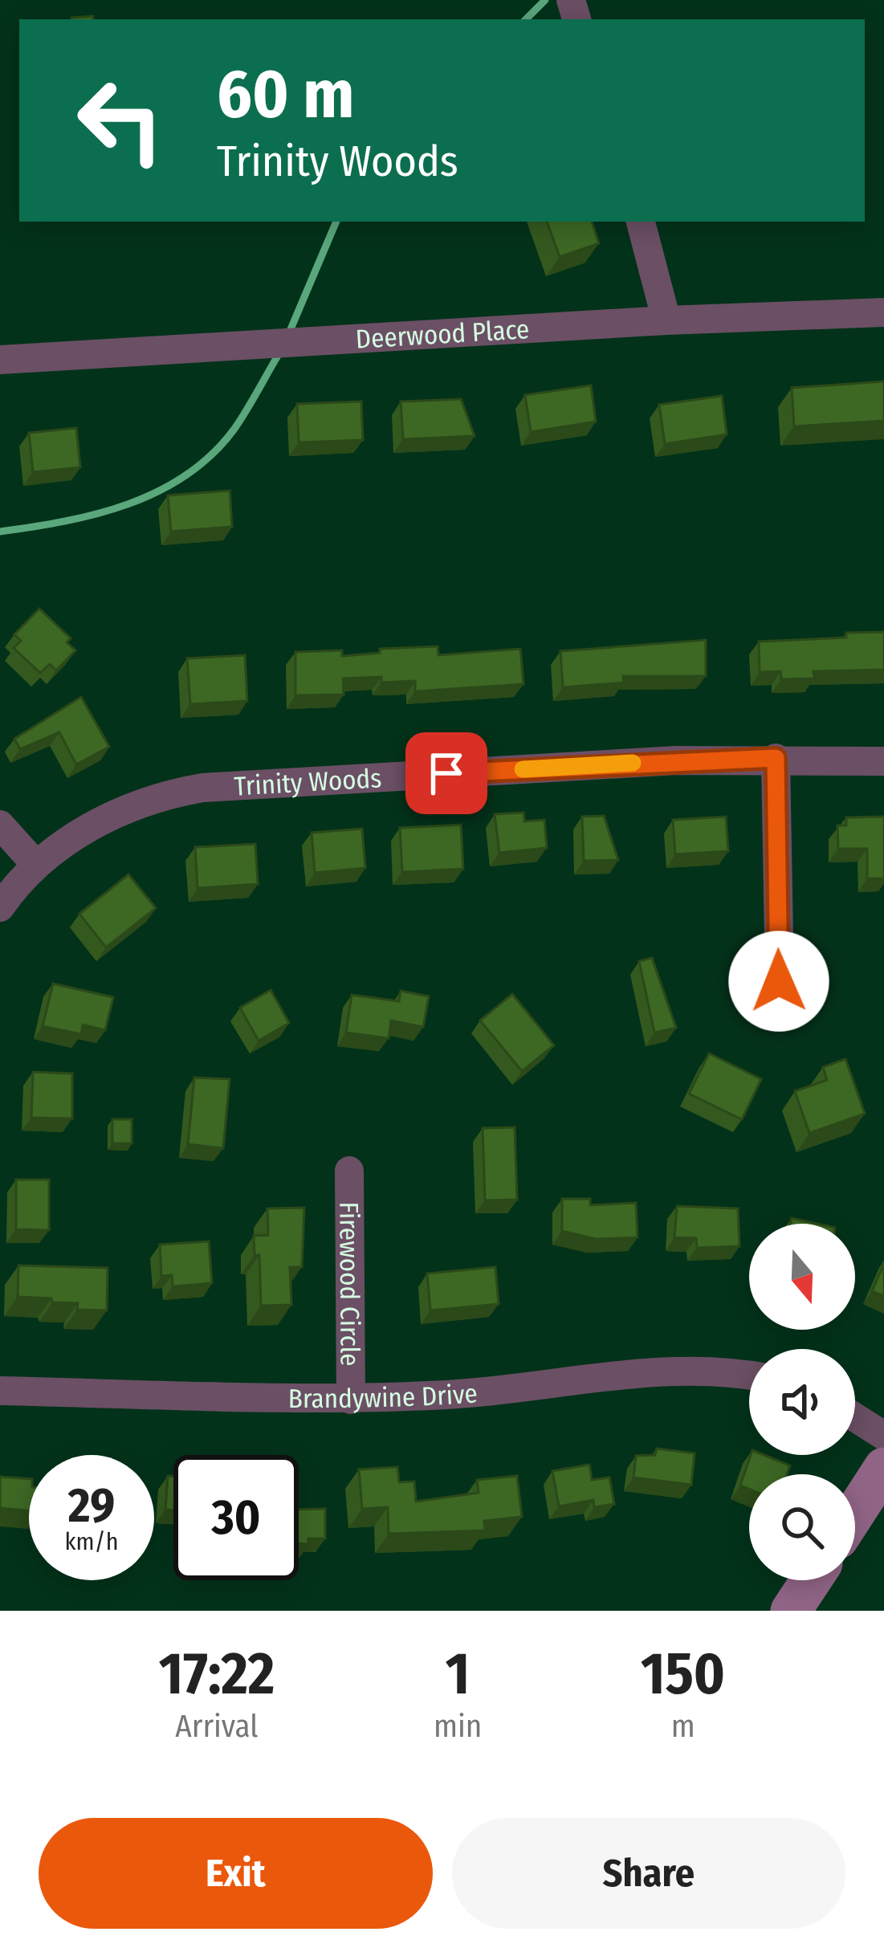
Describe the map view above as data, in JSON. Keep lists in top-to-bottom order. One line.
{"streets":{"street":["Deerwood Place","Trinity Woods","Firewood Circle","Brandywine Drive"]},"crossings":[["Firewood Circle","Brandywine Drive"]],"north":"bottom","page":{"turn":["60 m","Trinity Woods"],"speed":"29 km/h","limit":"30","eta":["17:22","Arrival","1","min","150","m"],"buttons":["Exit","Share"]}}
